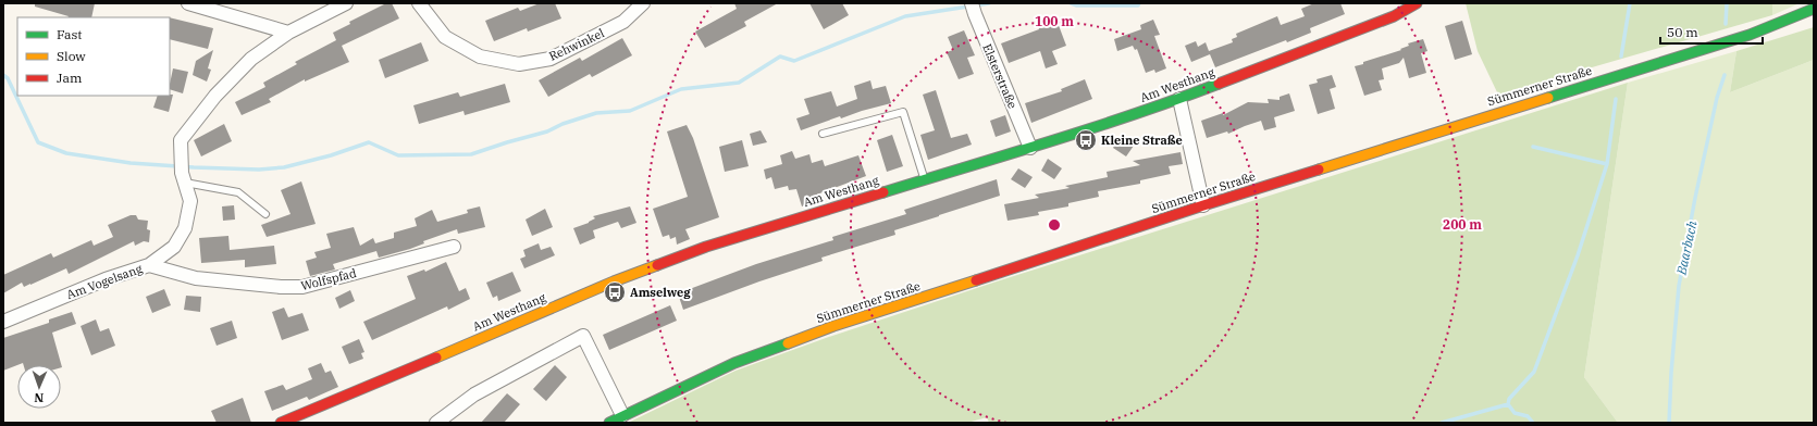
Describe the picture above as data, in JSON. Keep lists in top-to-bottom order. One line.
{"streets":{"main road":["Am Westhang","Sümmerner Straße"],"street":["Rehwinkel","Elsterstraße","Wolfspfad","Am Vogelsang"]},"crossings":[["Elsterstraße","Am Westhang"],["Wolfspfad","Am Vogelsang"]],"water":["Baarbach"],"places":{"bus stop":["Kleine Straße","Amselweg"]},"legend":["Fast","Slow","Jam"],"scale_bar":"50 m","north":"bottom","rings":["100 m","200 m"]}
